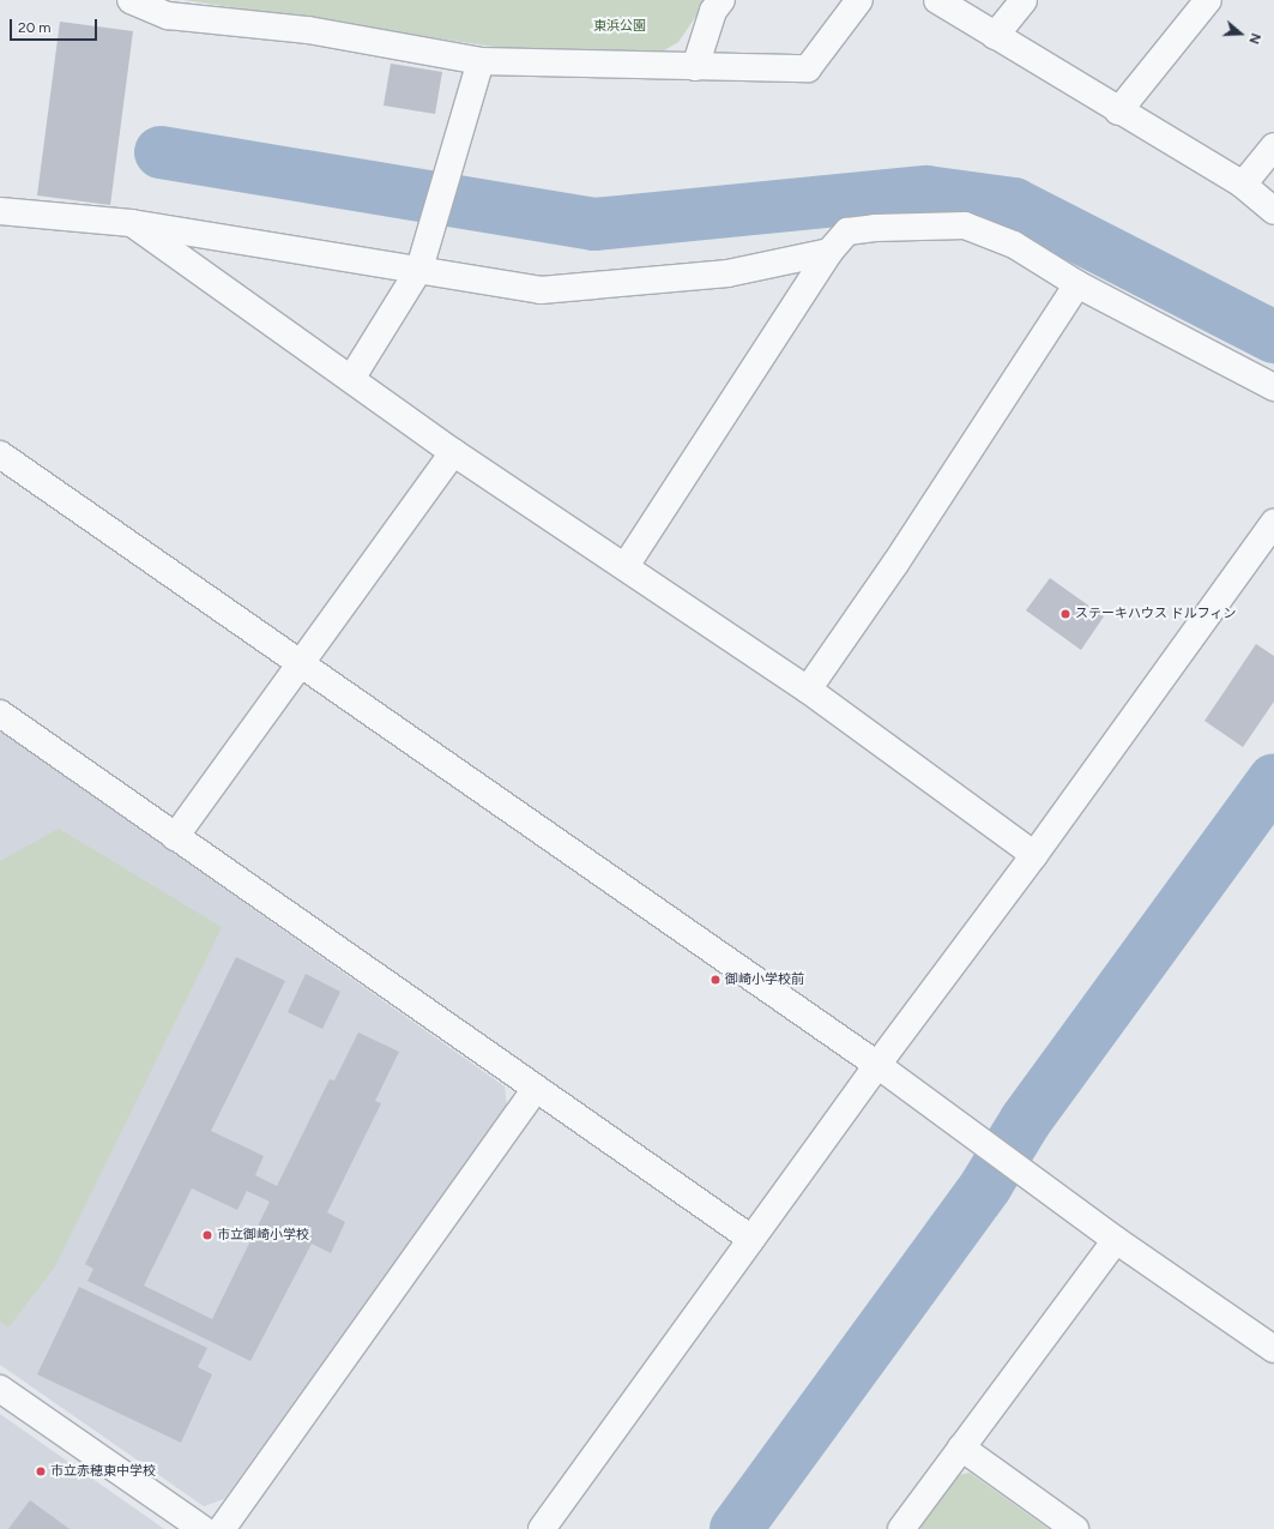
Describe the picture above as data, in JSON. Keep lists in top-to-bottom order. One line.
{"parks":["東浜公園"],"places":["ステーキハウス ドルフィン","御崎小学校前","市立御崎小学校","市立赤穂東中学校"],"scale_bar":"20 m","north":"right"}
